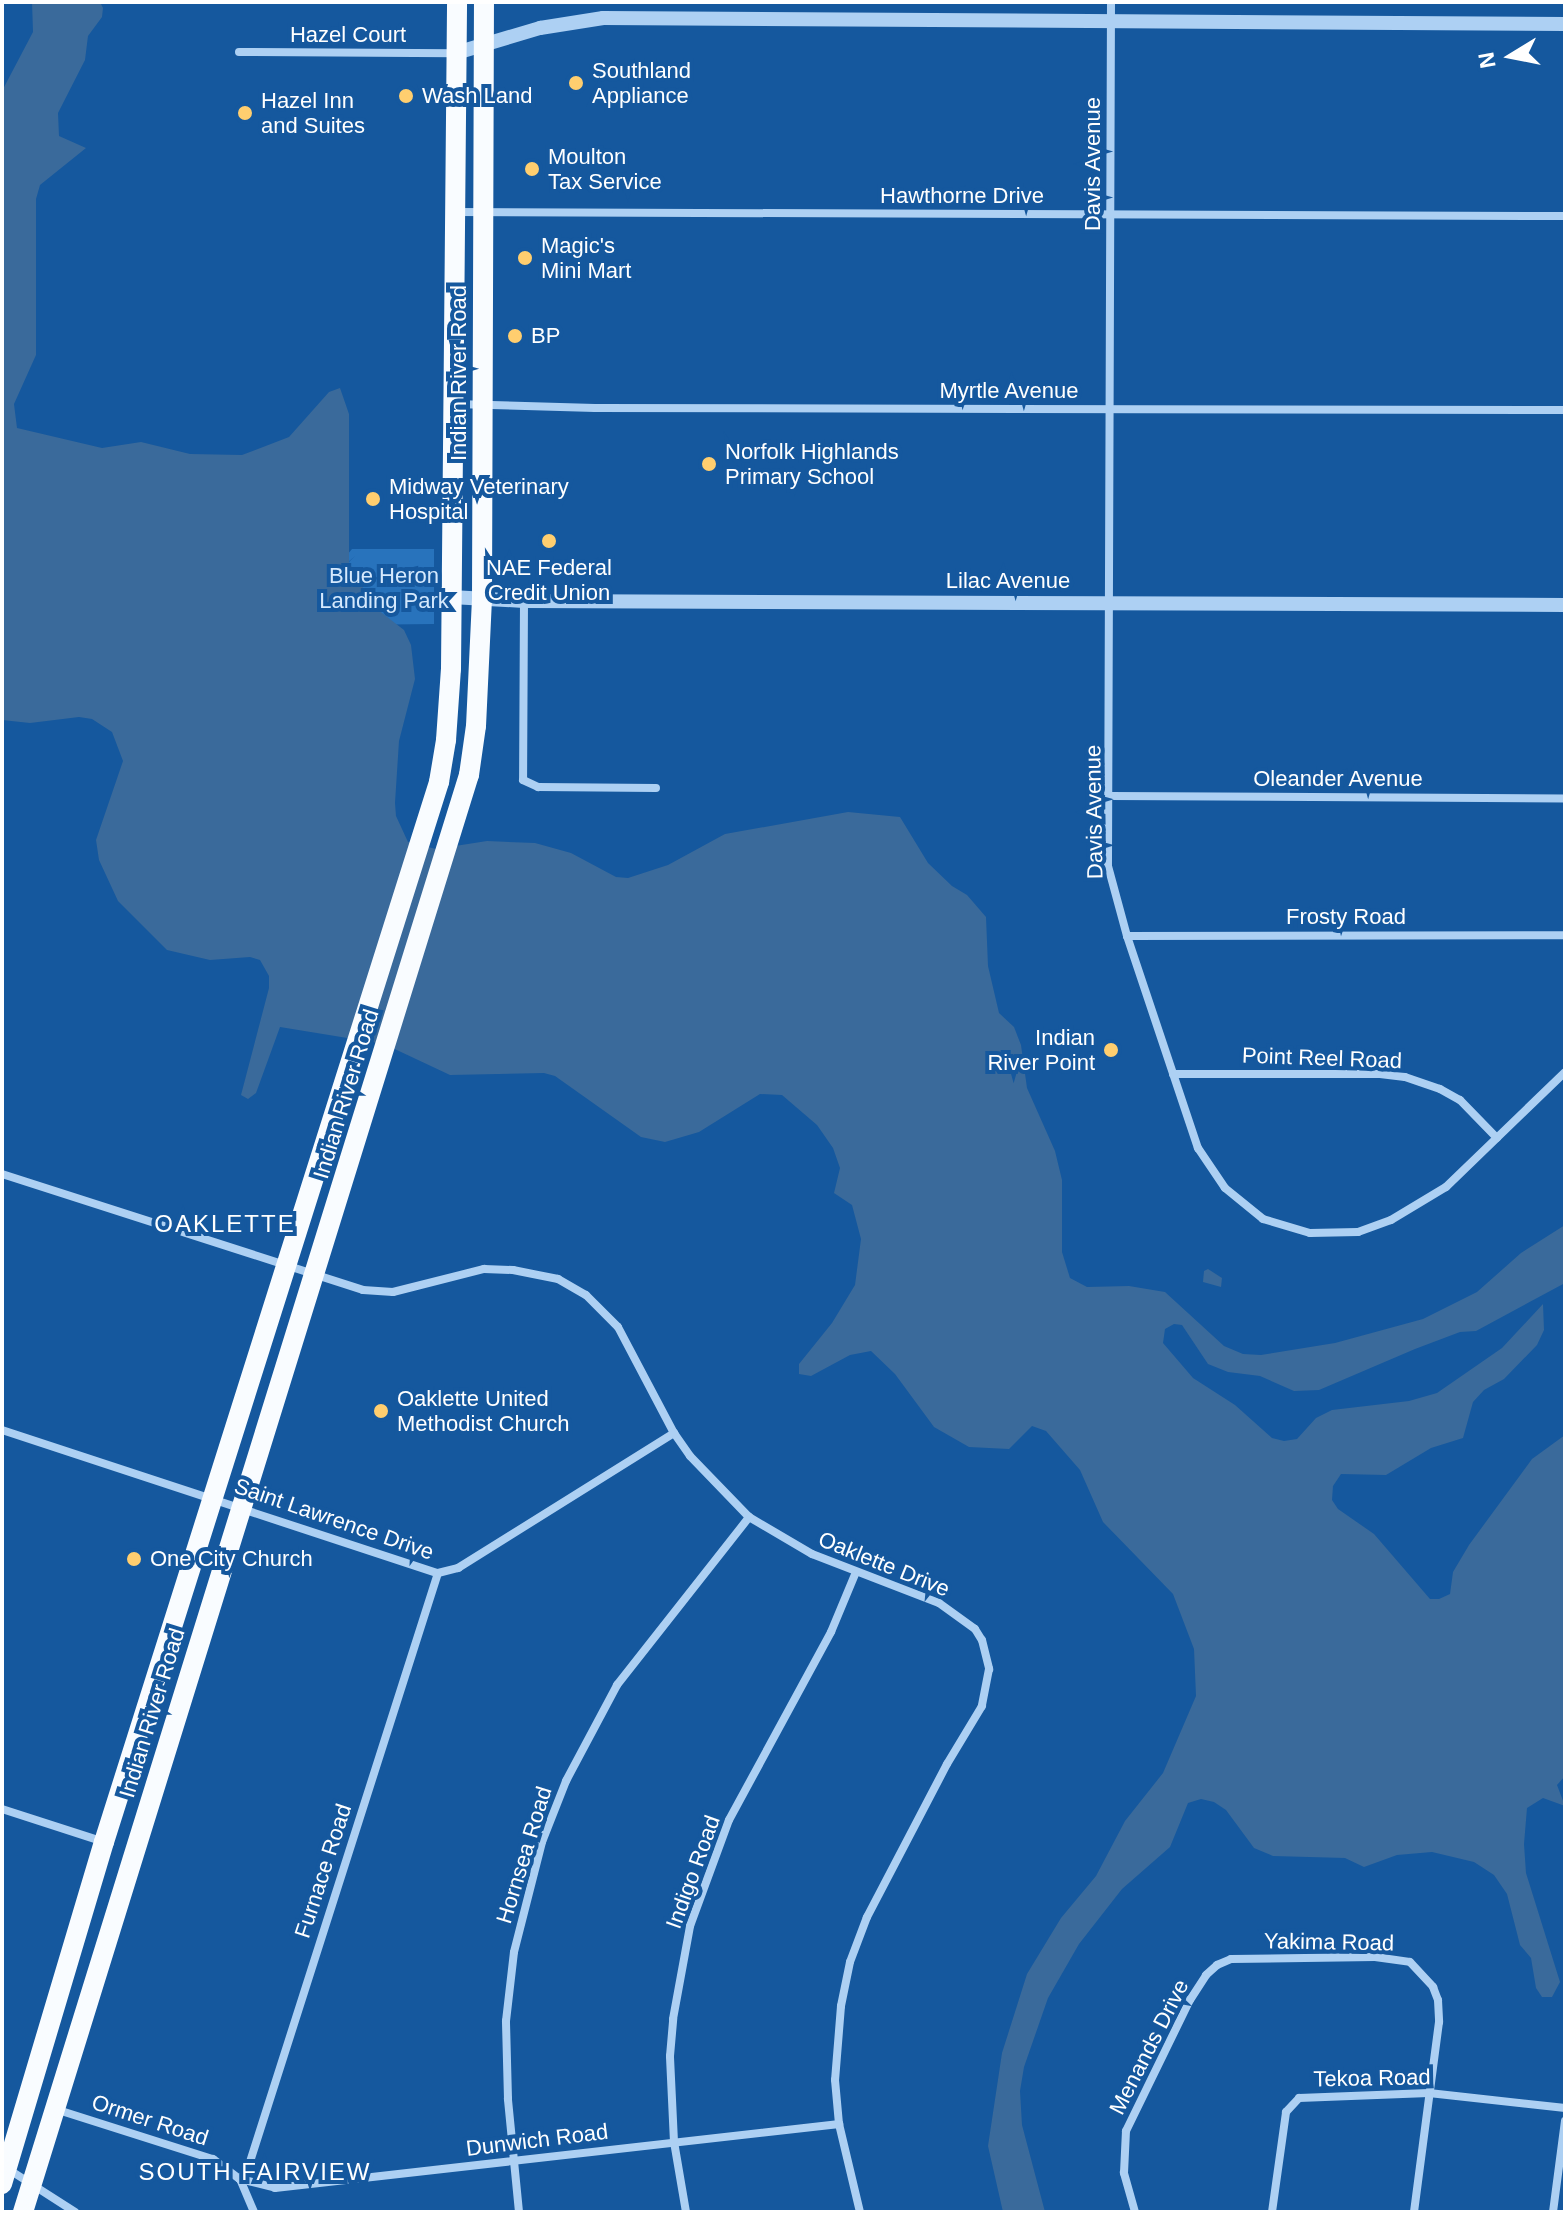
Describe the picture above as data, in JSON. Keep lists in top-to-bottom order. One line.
{"streets":{"main road":["Indian River Road"],"street":["Hazel Court","Davis Avenue","Hawthorne Drive","Myrtle Avenue","Lilac Avenue","Oleander Avenue","Frosty Road","Point Reel Road","Saint Lawrence Drive","Oaklette Drive","Hornsea Road","Furnace Road","Indigo Road","Yakima Road","Menands Drive","Tekoa Road","Ormer Road","Dunwich Road"]},"crossings":[["Hazel Court","Indian River Road"],["Davis Avenue","Hawthorne Drive"],["Davis Avenue","Myrtle Avenue"],["Davis Avenue","Lilac Avenue"],["Davis Avenue","Oleander Avenue"],["Davis Avenue","Frosty Road"],["Davis Avenue","Point Reel Road"],["Hawthorne Drive","Indian River Road"],["Indian River Road","Myrtle Avenue"],["Indian River Road","Lilac Avenue"],["Indian River Road","Saint Lawrence Drive"],["Indian River Road","Oaklette Drive"],["Indian River Road","Ormer Road"],["Saint Lawrence Drive","Oaklette Drive"],["Saint Lawrence Drive","Furnace Road"],["Oaklette Drive","Hornsea Road"],["Oaklette Drive","Indigo Road"],["Oaklette Drive","Dunwich Road"],["Hornsea Road","Dunwich Road"],["Furnace Road","Ormer Road"],["Furnace Road","Dunwich Road"],["Indigo Road","Dunwich Road"],["Yakima Road","Menands Drive"],["Yakima Road","Tekoa Road"],["Ormer Road","Dunwich Road"]],"districts":["OAKLETTE","SOUTH FAIRVIEW"],"parks":["Blue Heron Landing Park"],"places":["Southland Appliance","Wash Land","Hazel Inn and Suites","Moulton Tax Service","Magic's Mini Mart","BP","Norfolk Highlands Primary School","Midway Veterinary Hospital","NAE Federal Credit Union","Indian River Point","Oaklette United Methodist Church","One City Church"],"north":"left"}
